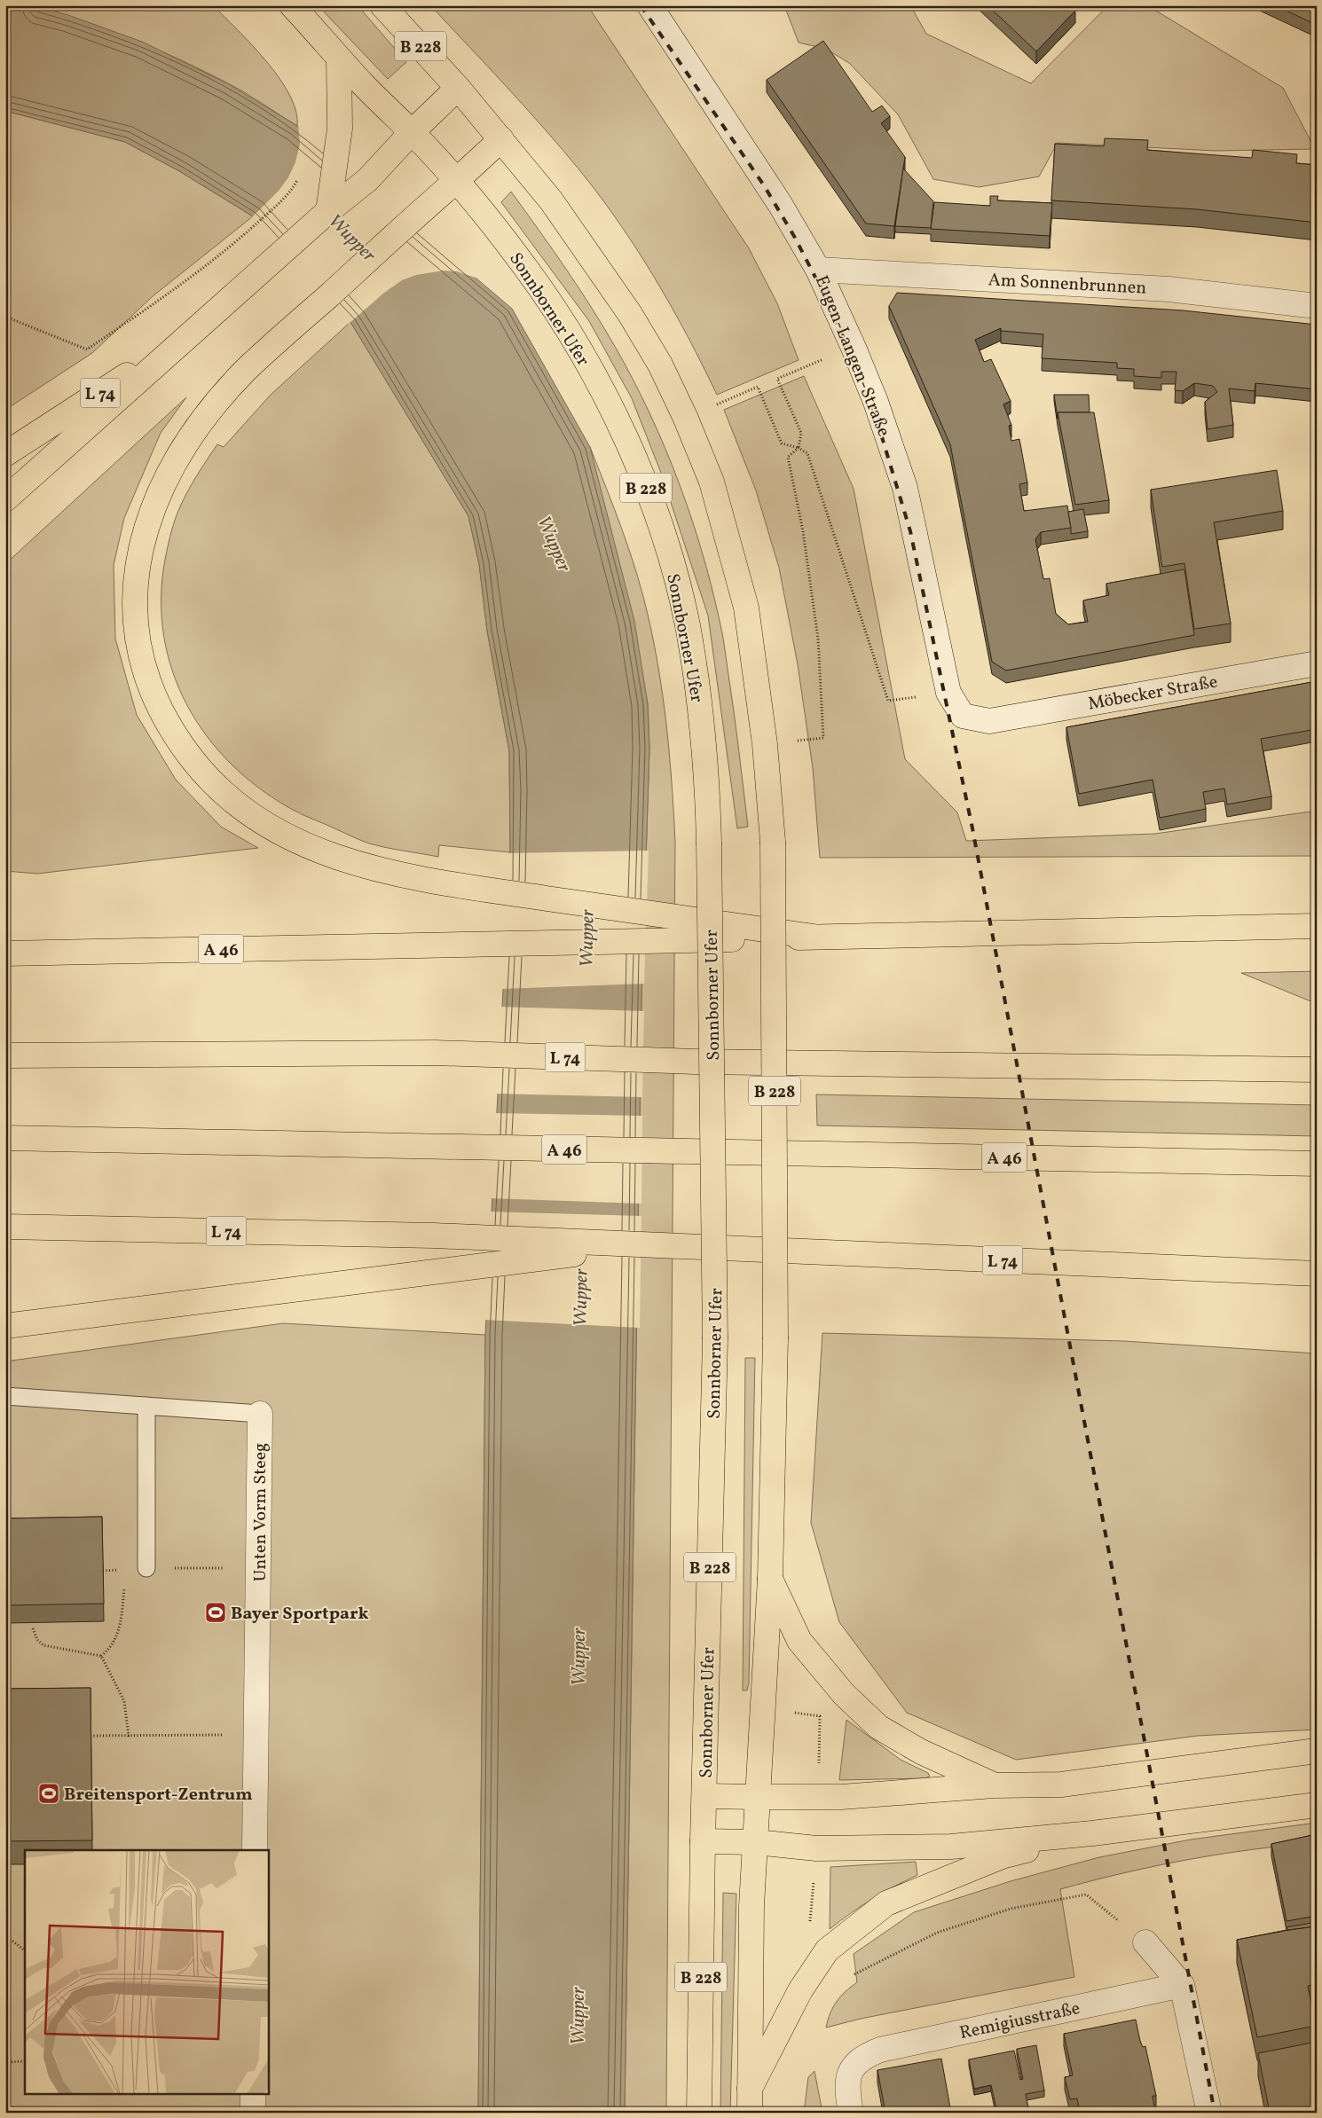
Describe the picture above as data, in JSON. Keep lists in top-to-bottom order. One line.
{"streets":{"main road":["B 228","Sonnborner Ufer","L 74","A 46"],"street":["Am Sonnenbrunnen","Eugen-Langen-Straße","Möbecker Straße","Unten Vorm Steeg","Remigiusstraße"]},"crossings":[["Am Sonnenbrunnen","Eugen-Langen-Straße"],["Eugen-Langen-Straße","Möbecker Straße"]],"water":["Wupper"],"places":{"sports":["Bayer Sportpark","Breitensport-Zentrum"]}}
